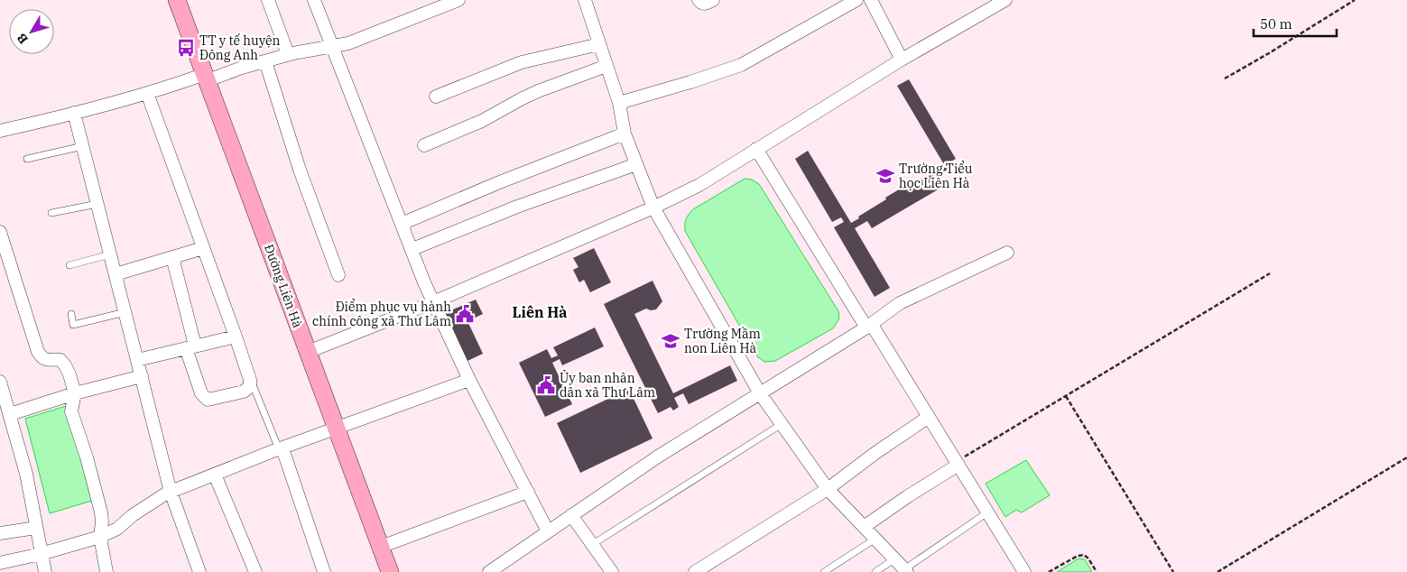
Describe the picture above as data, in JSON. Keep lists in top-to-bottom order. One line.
{"streets":{"main road":["Đường Liên Hà"]},"districts":["Liên Hà"],"places":{"bus stop":["TT y tế huyện Đông Anh"],"school or university":["Trường Tiểu học Liên Hà","Trường Mầm non Liên Hà"],"public building":["Điểm phục vụ hành chính công xã Thư Lâm","Ủy ban nhân dân xã Thư Lâm"]},"scale_bar":"50 m","north":"bottom left"}
